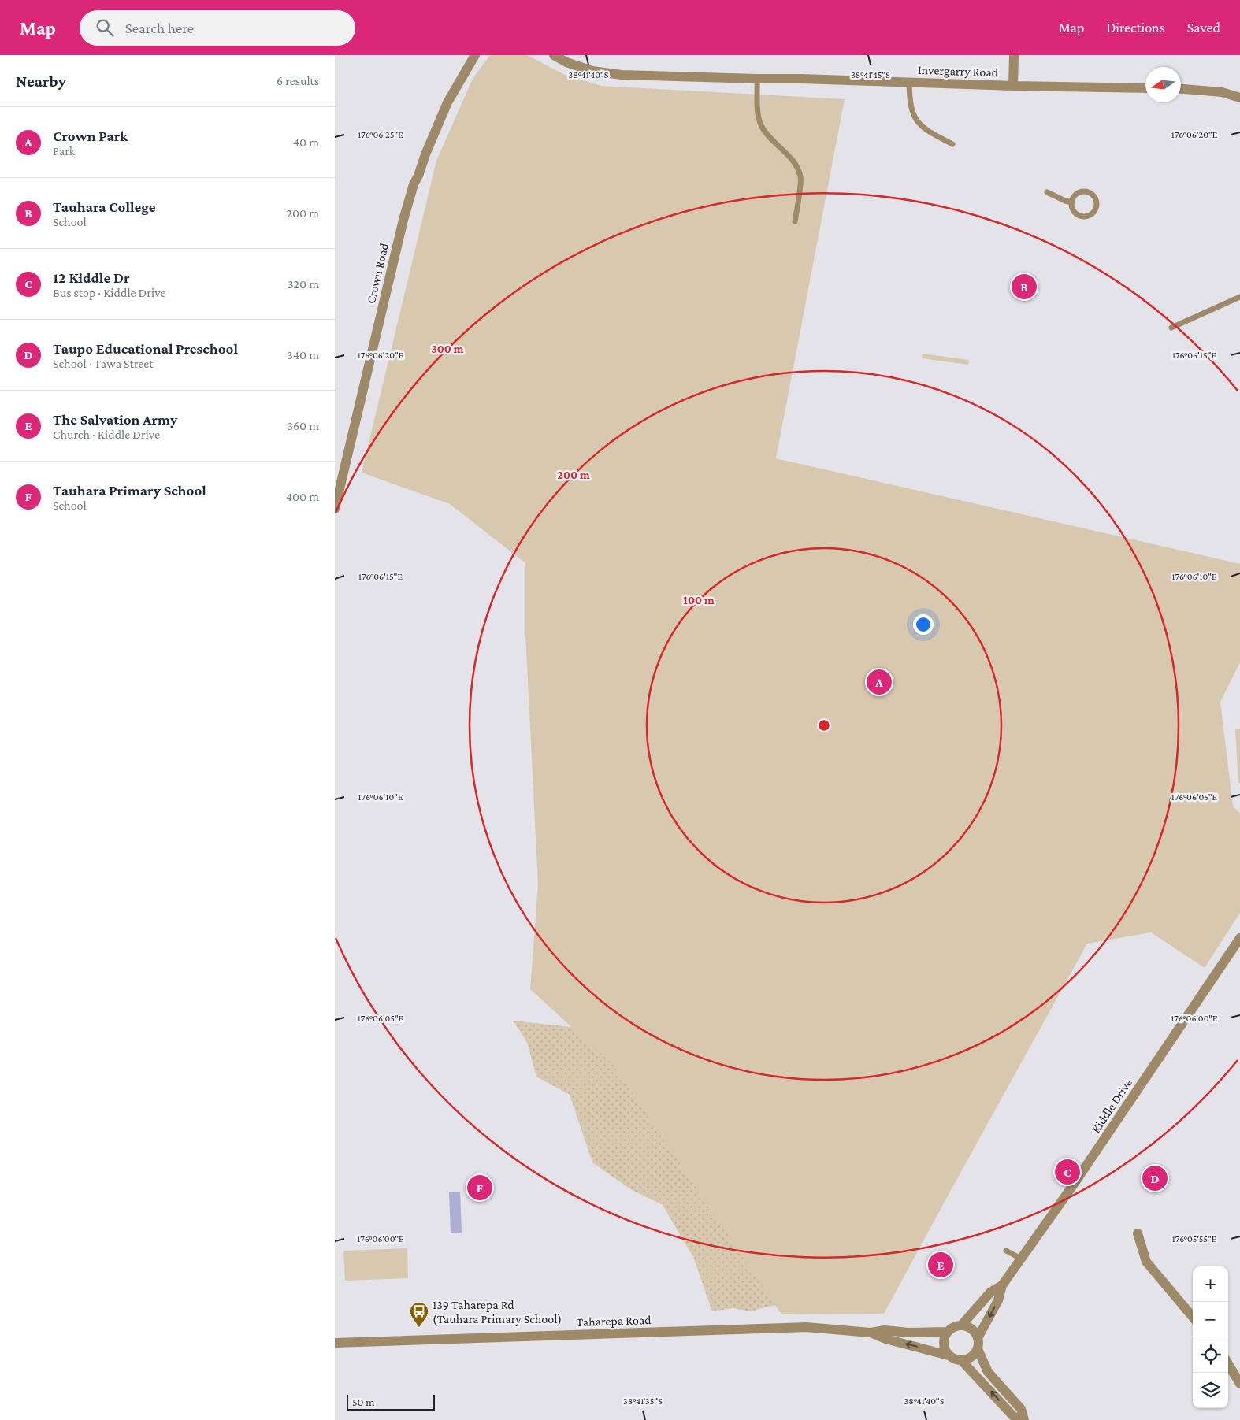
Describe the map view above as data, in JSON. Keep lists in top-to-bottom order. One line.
{"streets":{"street":["Invergarry Road","Crown Road","Kiddle Drive","Taharepa Road"]},"crossings":[["Kiddle Drive","Taharepa Road"]],"places":{"bus stop":["139 Taharepa Rd (Tauhara Primary School)"]},"scale_bar":"50 m","north":"left","page":{"header":"Map","search":"Search here","nav":["Map","Directions","Saved"],"heading":["Nearby","6 results"],"list":[{"mark":"A","name":"Crown Park","note":"Park","value":"40 m"},{"mark":"B","name":"Tauhara College","note":"School","value":"200 m"},{"mark":"C","name":"12 Kiddle Dr","note":"Bus stop · Kiddle Drive","value":"320 m"},{"mark":"D","name":"Taupo Educational Preschool","note":"School · Tawa Street","value":"340 m"},{"mark":"E","name":"The Salvation Army","note":"Church · Kiddle Drive","value":"360 m"},{"mark":"F","name":"Tauhara Primary School","note":"School","value":"400 m"}],"pins":["B","A","C","D","F","E"],"map_buttons":["+","−"],"scale":"50 m"},"coordinates":["38°41'40\"S","38°41'45\"S","176°06'25\"E","176°06'20\"E","176°06'15\"E","176°06'10\"E","176°06'05\"E","176°06'00\"E","176°05'55\"E","38°41'35\"S"],"rings":["300 m","200 m","100 m"]}
